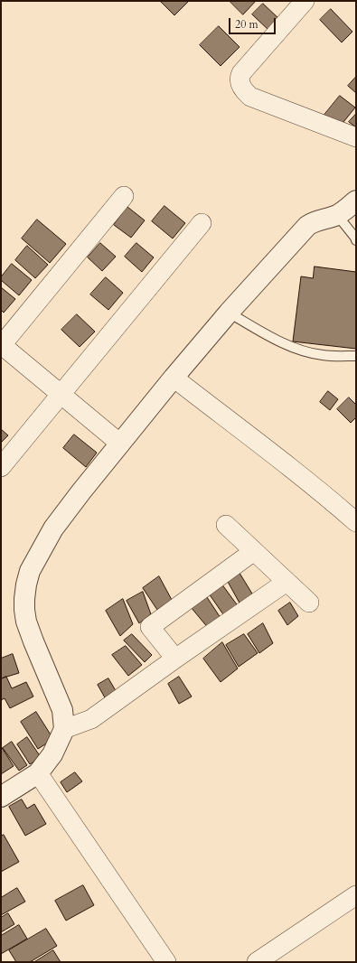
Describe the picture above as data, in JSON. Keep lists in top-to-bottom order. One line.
{"scale_bar":"20 m"}
